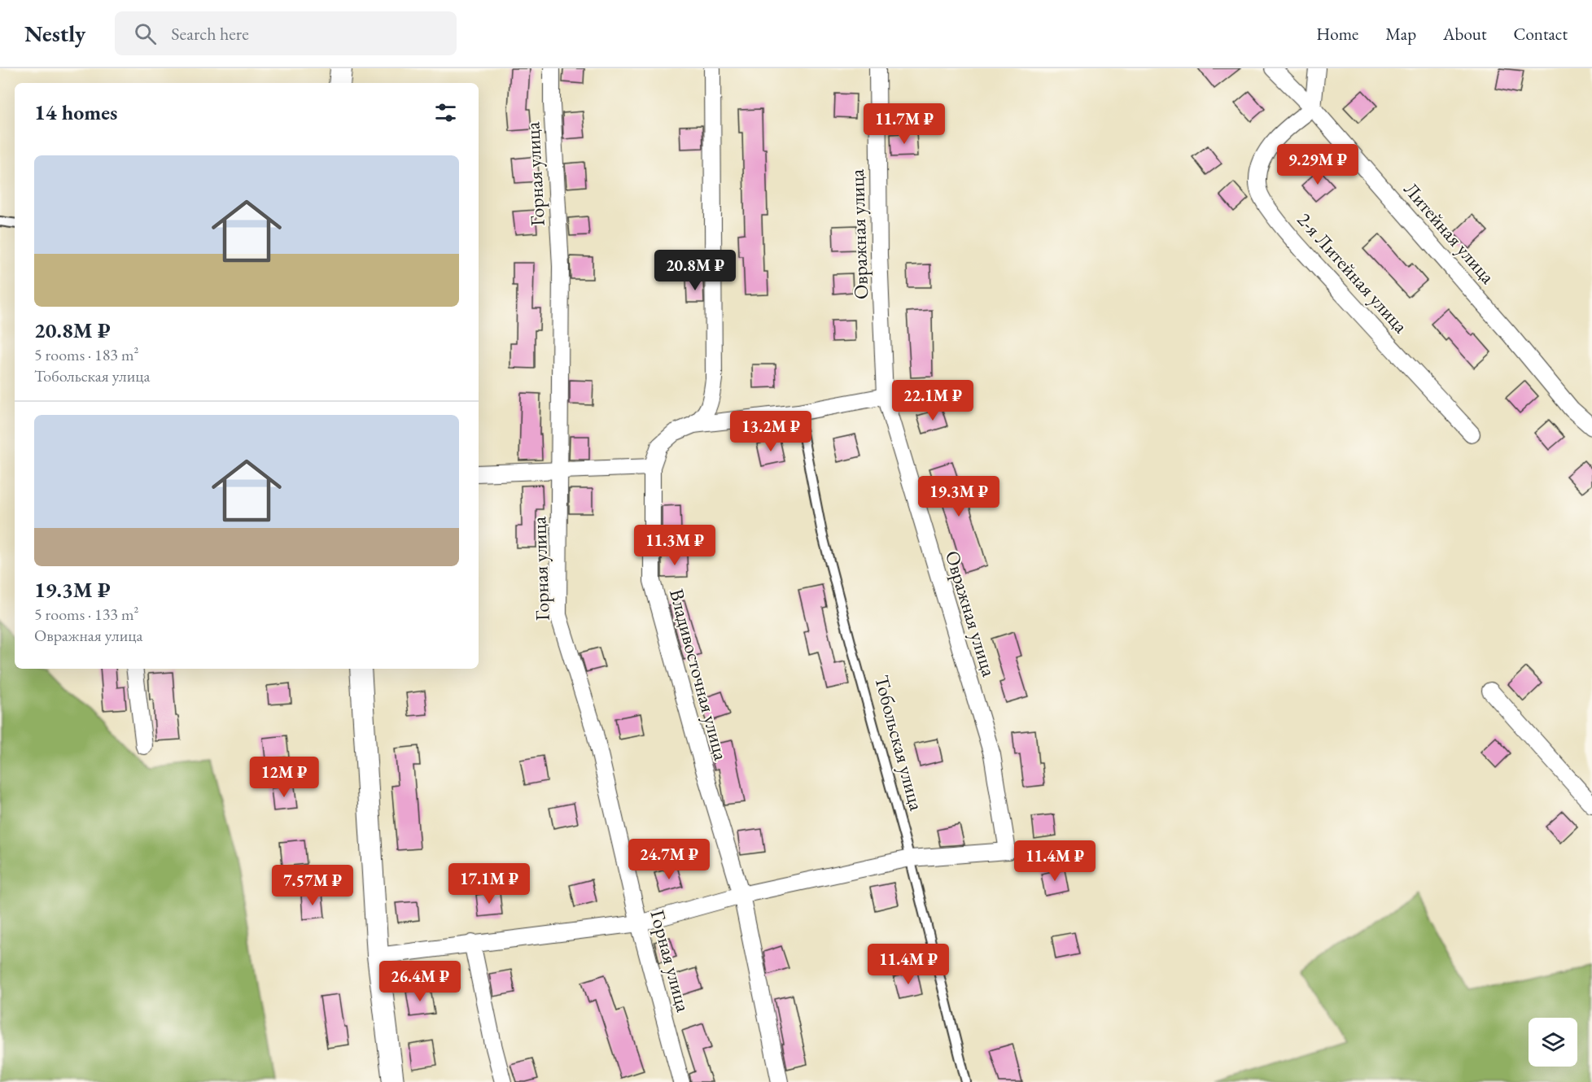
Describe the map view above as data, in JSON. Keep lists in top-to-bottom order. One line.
{"streets":{"street":["Горная улица","Литейная улица","Овражная улица","2-я Литейная улица","Владивосточная улица"],"lane":["Тобольская улица"]},"crossings":[["Литейная улица","2-я Литейная улица"],["Овражная улица","Владивосточная улица"],["Овражная улица","Тобольская улица"],["Владивосточная улица","Тобольская улица"]],"page":{"header":"Nestly","search":"Search here","nav":["Home","Map","About","Contact"],"heading":"14 homes","price":["11.7M ₽","9.29M ₽","20.8M ₽","22.1M ₽","13.2M ₽","19.3M ₽","11.3M ₽","12M ₽","24.7M ₽","11.4M ₽","17.1M ₽","7.57M ₽","11.4M ₽","26.4M ₽"],"list":[{"name":"20.8M ₽","note":"5 rooms · 183 m² · Тобольская улица"},{"name":"19.3M ₽","note":"5 rooms · 133 m² · Овражная улица"}]}}
